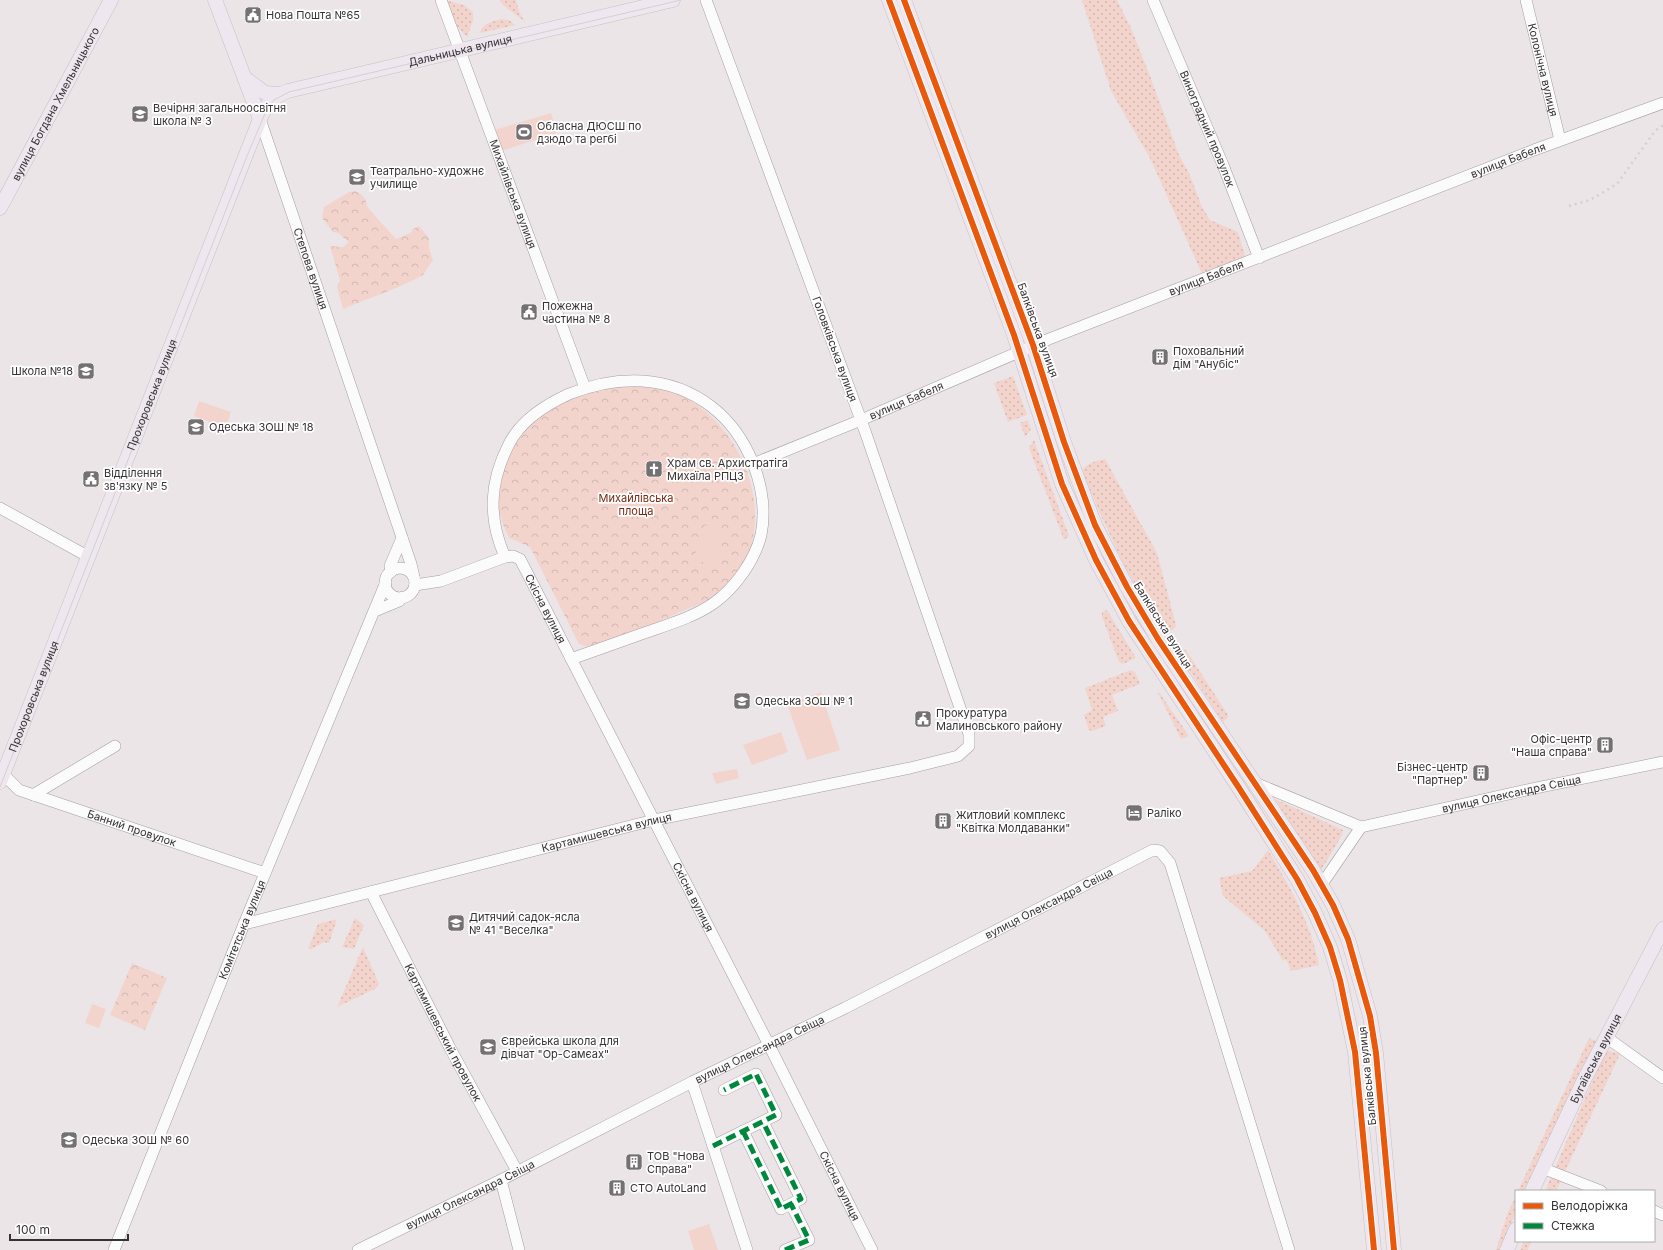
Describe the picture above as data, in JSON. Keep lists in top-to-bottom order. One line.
{"streets":{"main road":["Дальницька вулиця","вулиця Богдана Хмельницького","Степова вулиця","Балківська вулиця","Прохоровська вулиця","Бугаївська вулиця"],"street":["Колонічна вулиця","Виноградний провулок","вулиця Бабеля","Михайлівська вулиця","Головківська вулиця","Cкісна вулиця","вулиця Олександра Свіща","Банний провулок","Картамишевська вулиця","Комітетська вулиця","Картамишевський провулок"]},"crossings":[["Дальницька вулиця","Михайлівська вулиця"],["Колонічна вулиця","вулиця Бабеля"],["Виноградний провулок","вулиця Бабеля"],["вулиця Бабеля","Балківська вулиця"],["вулиця Бабеля","Головківська вулиця"],["Степова вулиця","Прохоровська вулиця"],["Степова вулиця","Комітетська вулиця"],["Головківська вулиця","Картамишевська вулиця"],["Прохоровська вулиця","Банний провулок"],["Cкісна вулиця","вулиця Олександра Свіща"],["Cкісна вулиця","Картамишевська вулиця"],["вулиця Олександра Свіща","Картамишевський провулок"],["Банний провулок","Комітетська вулиця"],["Картамишевська вулиця","Комітетська вулиця"],["Картамишевська вулиця","Картамишевський провулок"]],"parks":["Михайлівська площа"],"places":{"public building":["Нова Пошта №65","Пожежна частина № 8","Відділення зв'язку № 5","Прокуратура Малиновського району"],"school or university":["Вечірня загальноосвітня школа № 3","Театрально-художнє училище","Школа №18","Одеська ЗОШ № 18","Одеська ЗОШ № 1","Дитячий садок-ясла № 41 \"Веселка\"","Єврейська школа для дівчат \"Ор-Самєах\"","Одеська ЗОШ № 60"],"sports":["Обласна ДЮСШ по дзюдо та регбі"],"building":["Поховальний дім \"Анубіс\"","Офіс-центр \"Наша справа\"","Бізнес-центр \"Партнер\"","Житловий комплекс \"Квітка Молдаванки\"","ТОВ \"Нова Справа\"","СТО AutoLand"],"church":["Храм св. Архистратіга Михаїла РПЦЗ"],"hotel":["Раліко"]},"legend":["Велодоріжка","Стежка"],"scale_bar":"100 m"}
